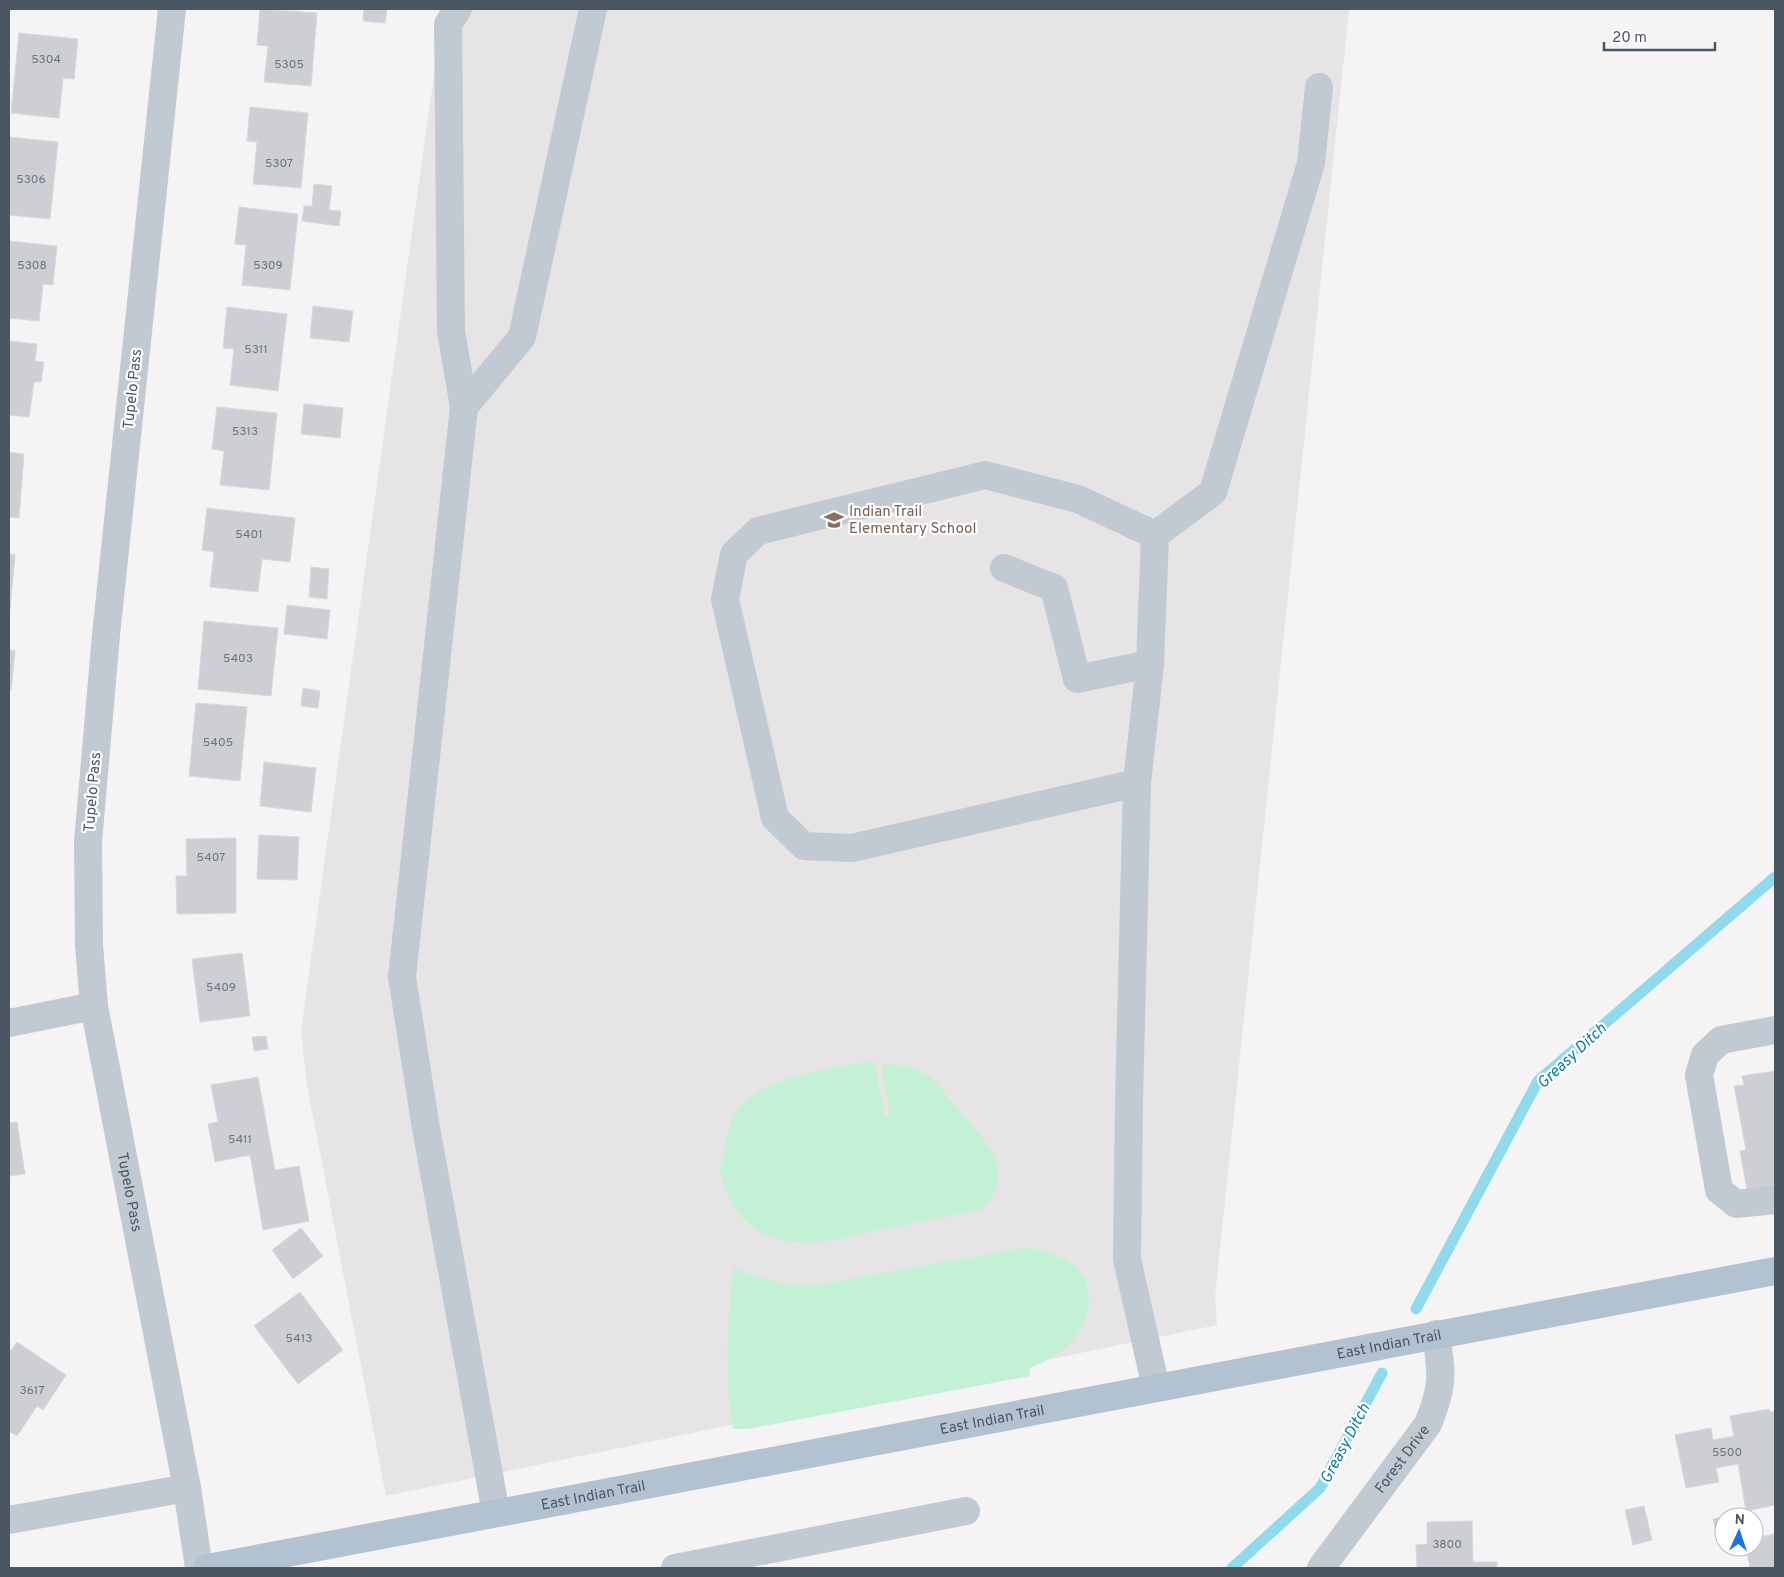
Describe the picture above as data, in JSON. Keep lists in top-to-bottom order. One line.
{"streets":{"main road":["East Indian Trail"],"street":["Tupelo Pass","Forest Drive"]},"crossings":[["East Indian Trail","Forest Drive"]],"water":["Greasy Ditch"],"places":{"school or university":["Indian Trail Elementary School"]},"house_numbers":["5304","5305","5307","5306","5308","5309","5311","5313","5401","5403","5405","5407","5409","5411","5413","3617","5500","3800"],"scale_bar":"20 m","north":"top"}
